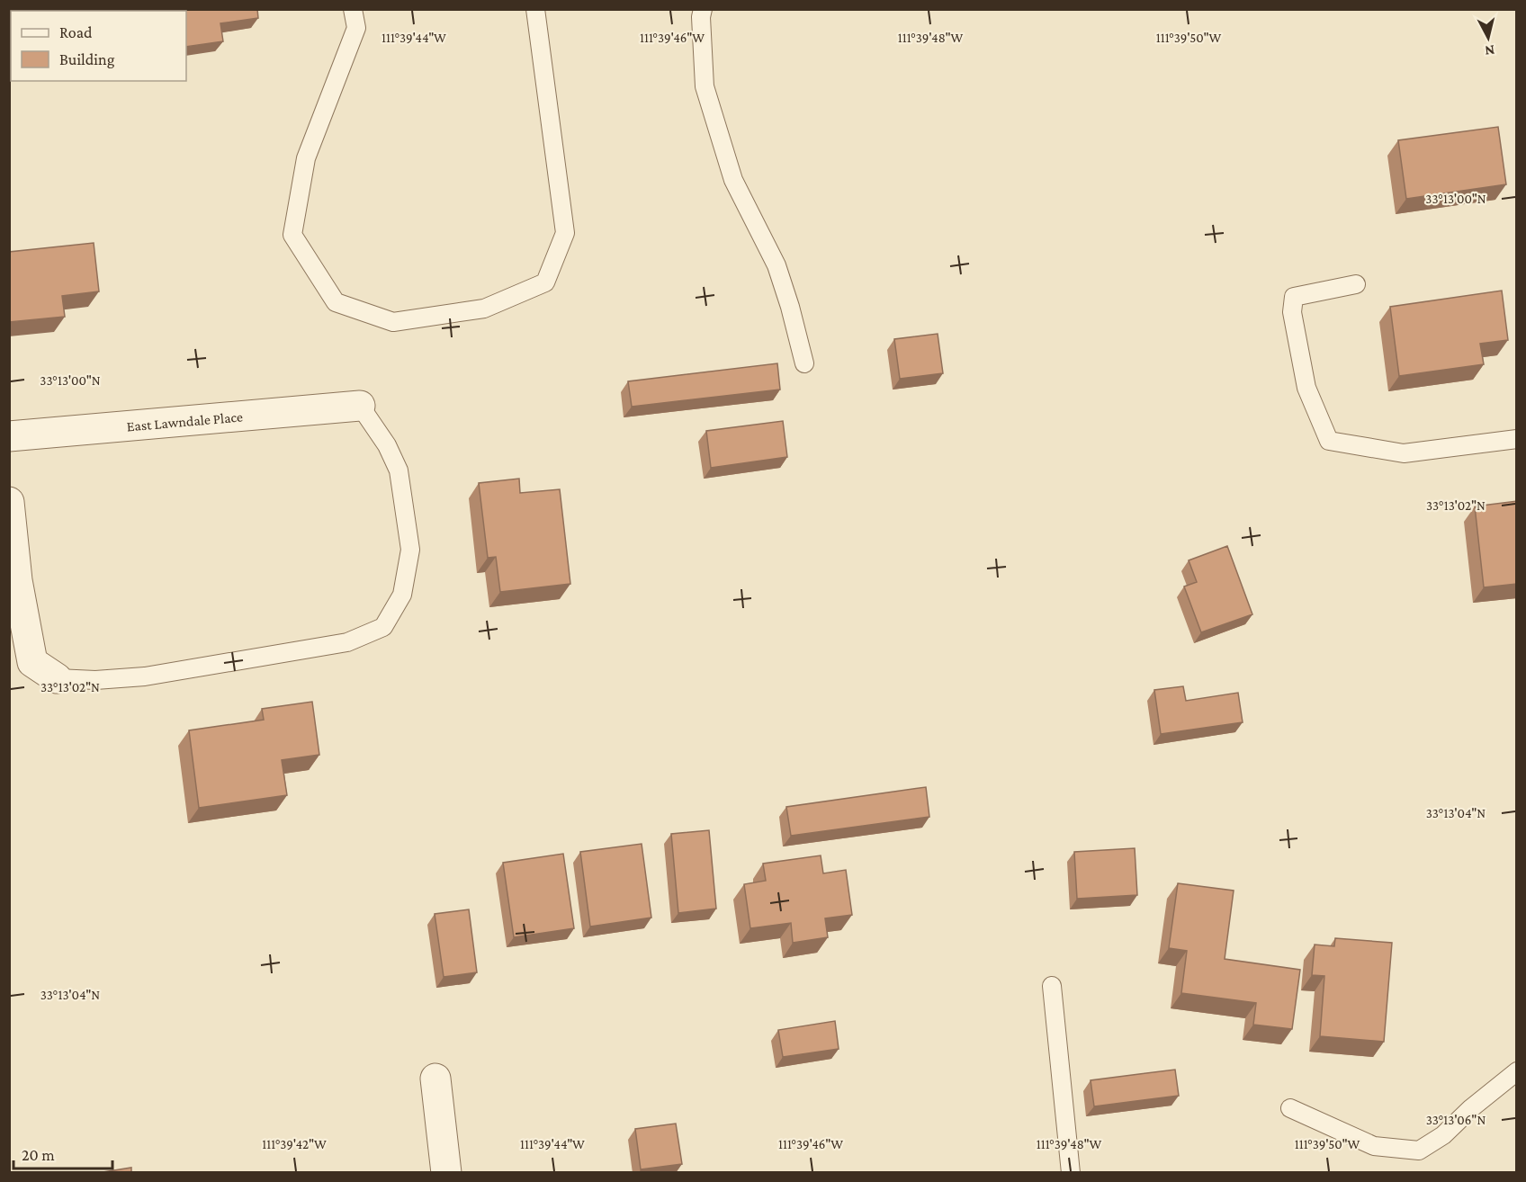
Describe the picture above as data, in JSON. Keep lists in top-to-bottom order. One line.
{"streets":{"street":["East Lawndale Place"]},"legend":["Road","Building"],"scale_bar":"20 m","north":"bottom","coordinates":["111°39'44\"W","111°39'46\"W","111°39'48\"W","111°39'50\"W","33°13'00\"N","33°13'02\"N","33°13'04\"N","33°13'06\"N","111°39'42\"W"]}
